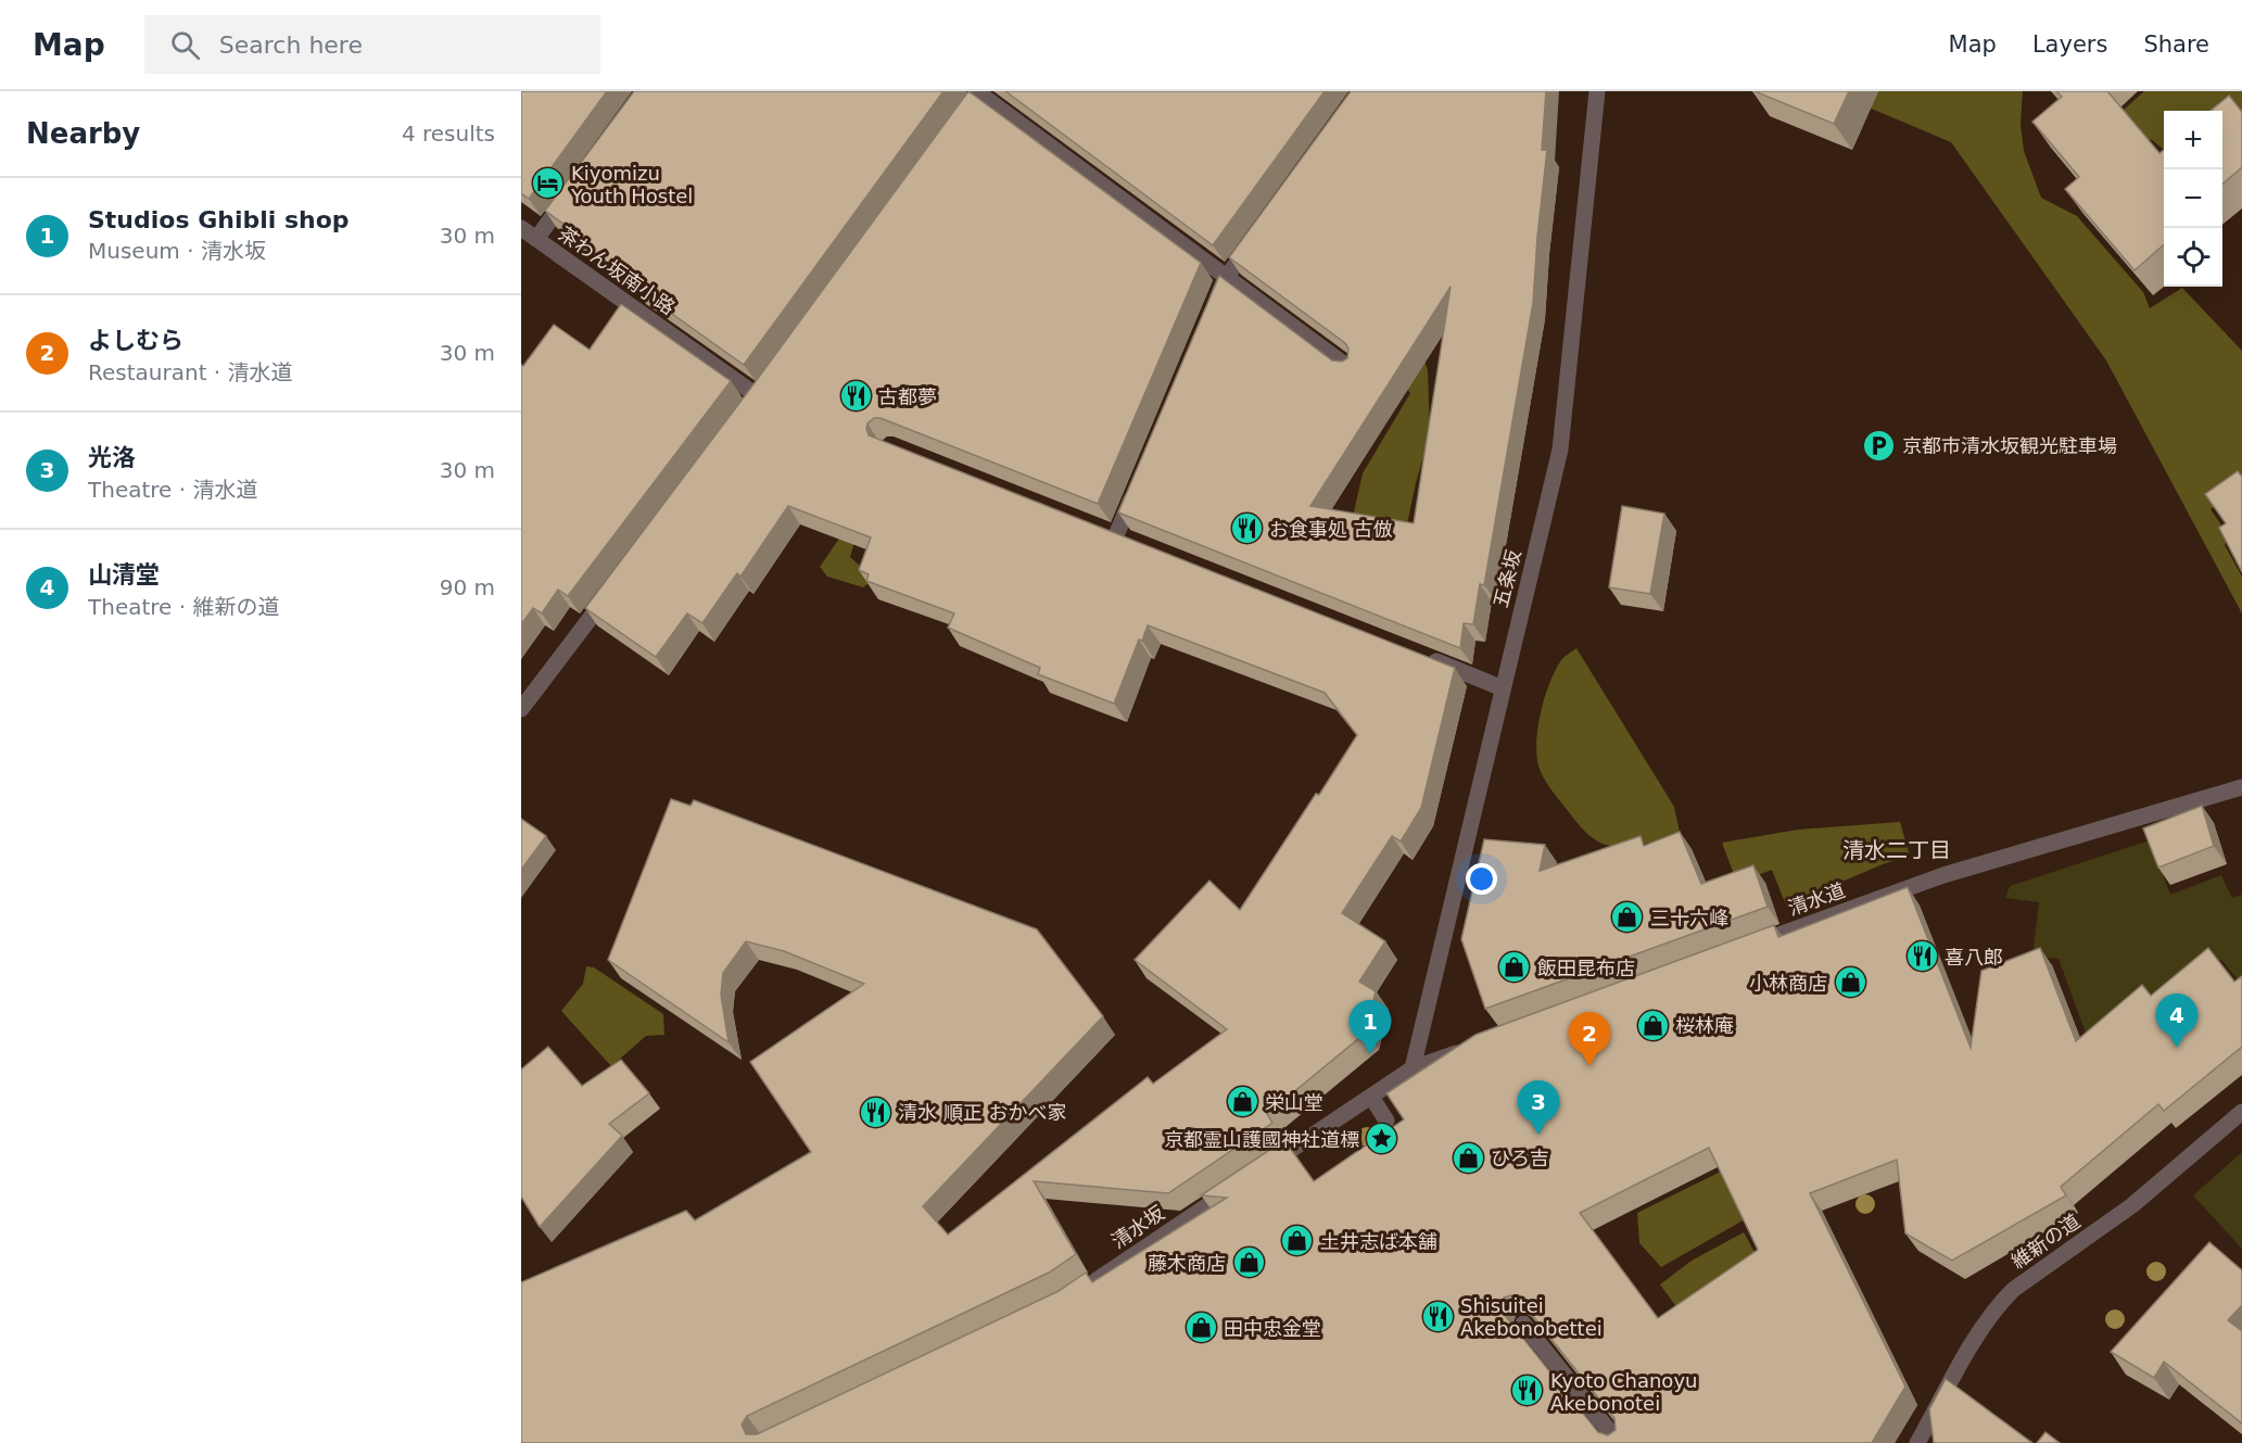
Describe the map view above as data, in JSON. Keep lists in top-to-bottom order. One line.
{"streets":{"street":["茶わん坂南小路","五条坂","清水道","清水坂","維新の道"]},"districts":["清水二丁目"],"places":{"hotel":["Kiyomizu Youth Hostel"],"restaurant":["古都夢","お食事処 古倣","喜八郎","清水 順正 おかべ家","Shisuitei Akebonobettei","Kyoto Chanoyu Akebonotei"],"parking":["京都市清水坂観光駐車場"],"shop":["三十六峰","飯田昆布店","小林商店","桜林庵","栄山堂","ひろ吉","土井志ば本舗","藤木商店","田中忠金堂"],"place":["京都霊山護國神社道標"]},"page":{"header":"Map","search":"Search here","nav":["Map","Layers","Share"],"heading":["Nearby","4 results"],"map_buttons":["+","−"],"list":[{"mark":"1","name":"Studios Ghibli shop","note":"Museum · 清水坂","value":"30 m"},{"mark":"2","name":"よしむら","note":"Restaurant · 清水道","value":"30 m"},{"mark":"3","name":"光洛","note":"Theatre · 清水道","value":"30 m"},{"mark":"4","name":"山清堂","note":"Theatre · 維新の道","value":"90 m"}],"pins":["4","1","2","3"]}}
